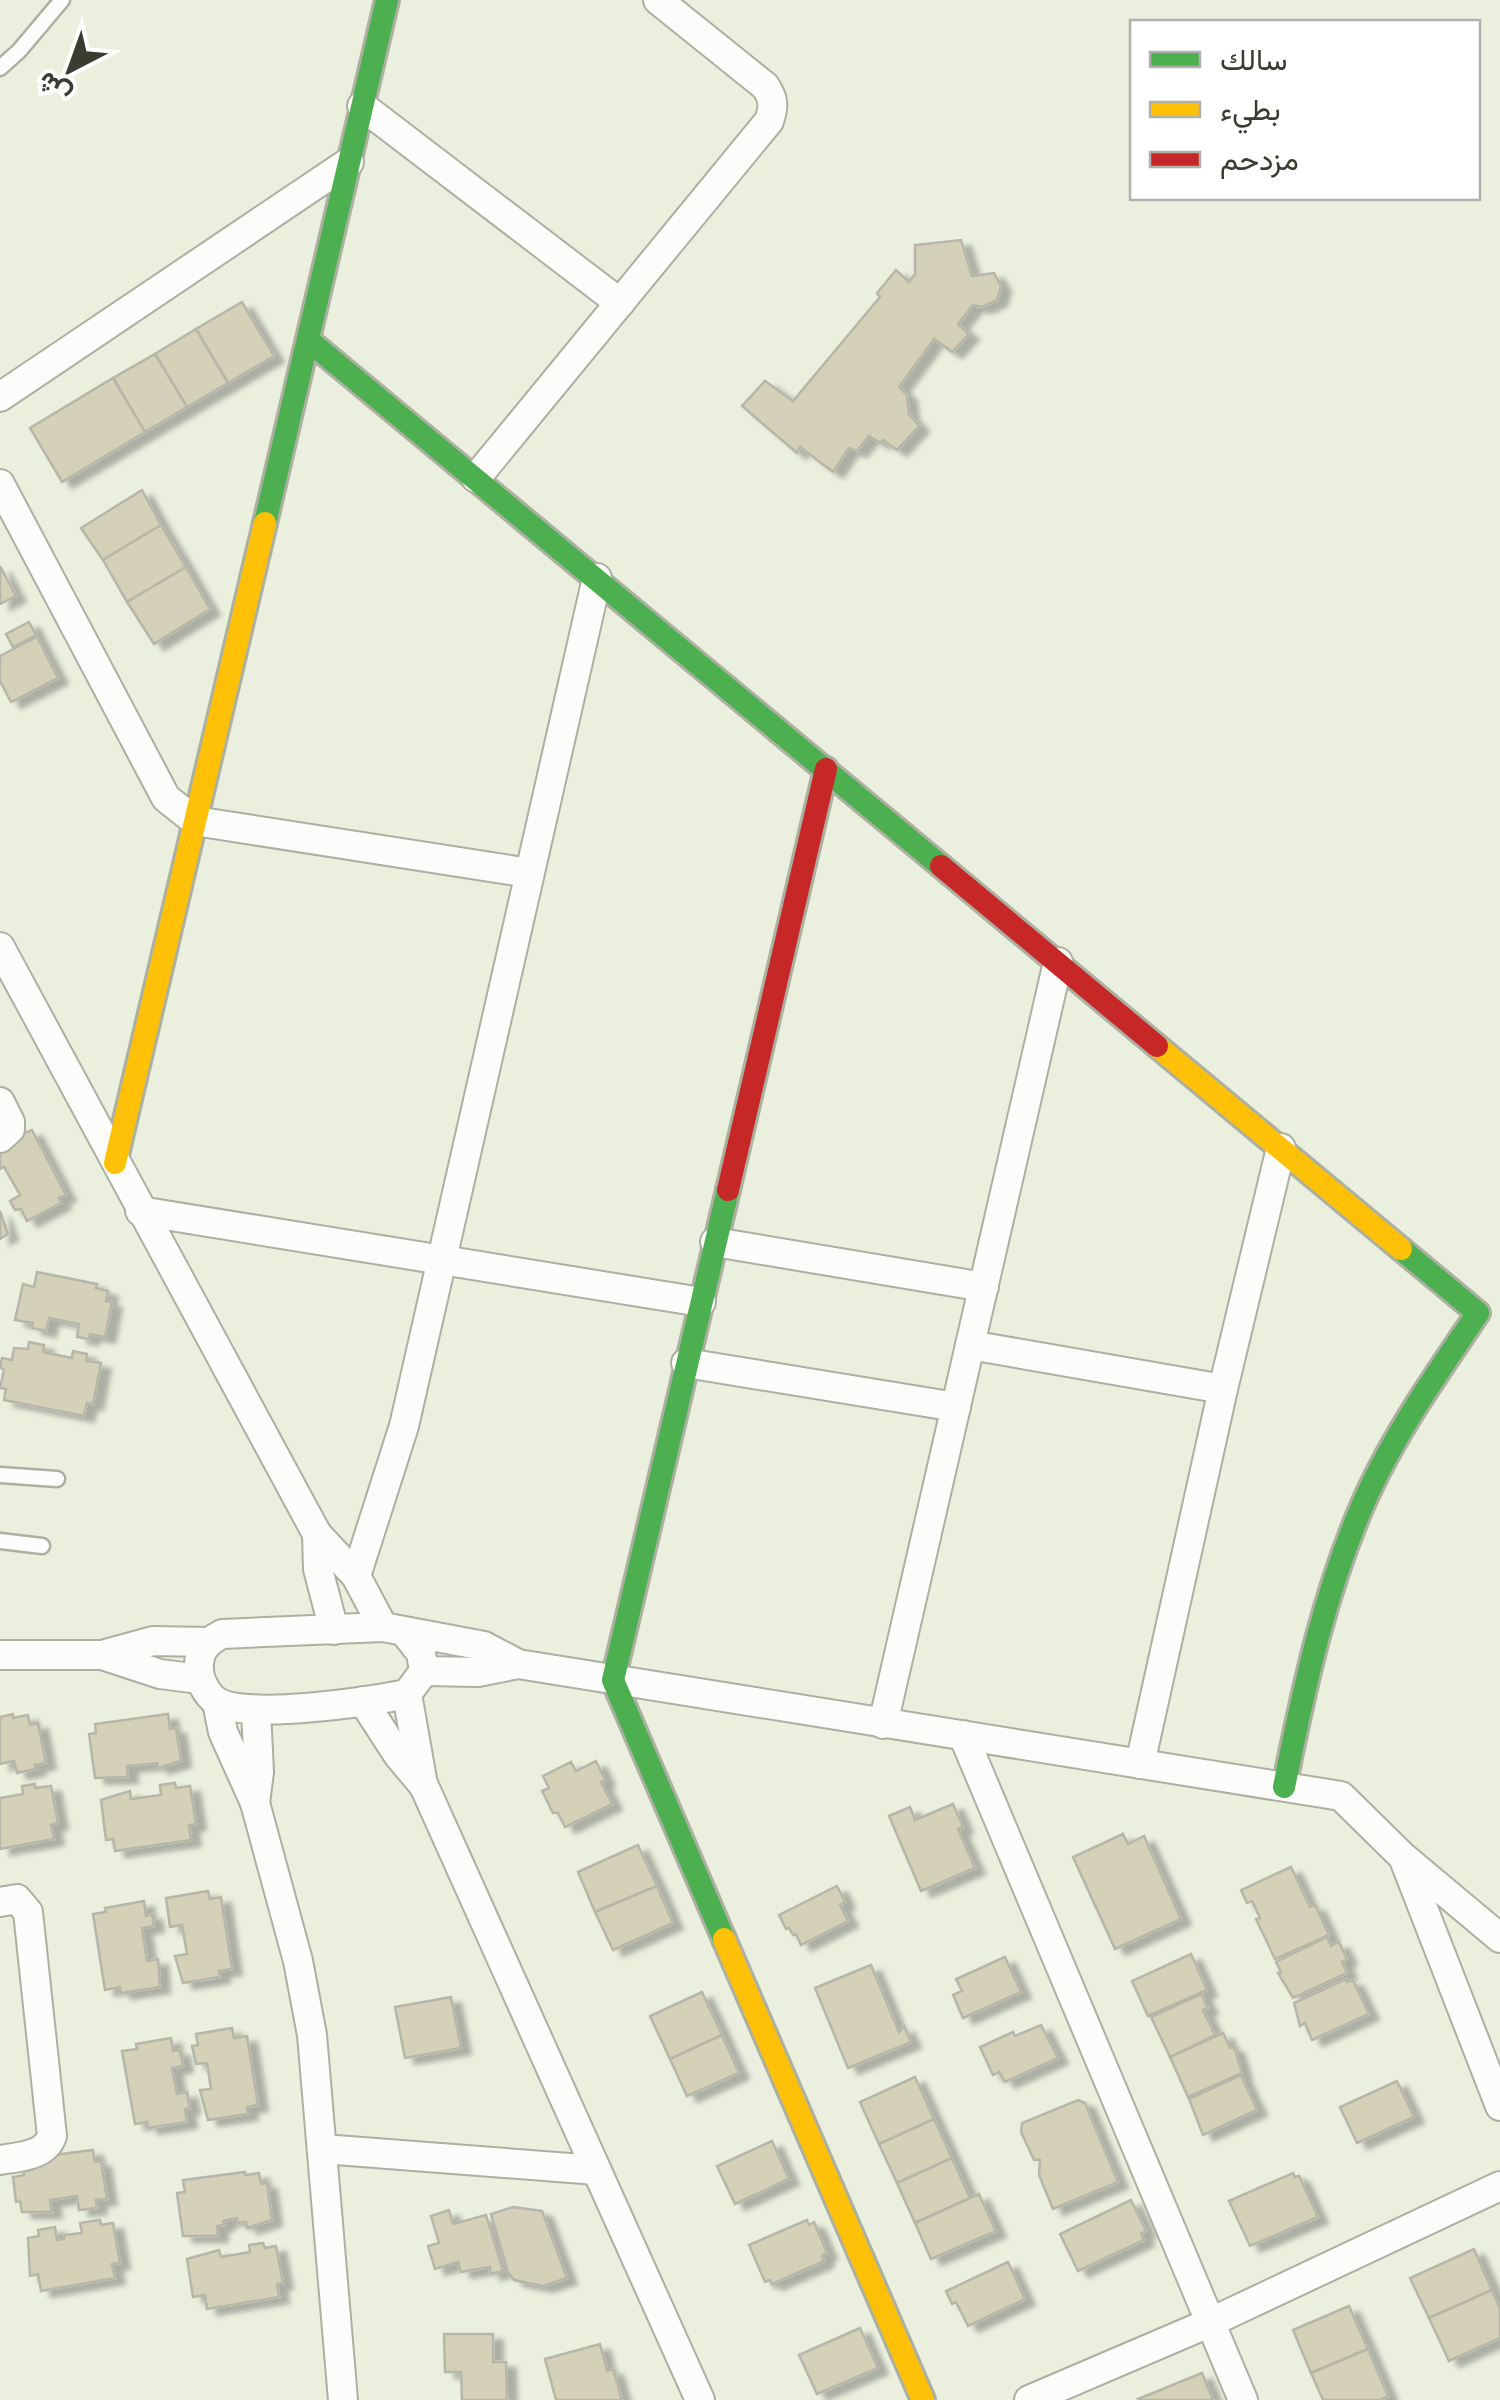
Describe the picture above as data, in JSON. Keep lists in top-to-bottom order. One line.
{"legend":["سالك","بطيء","مزدحم"],"north":"bottom left"}
